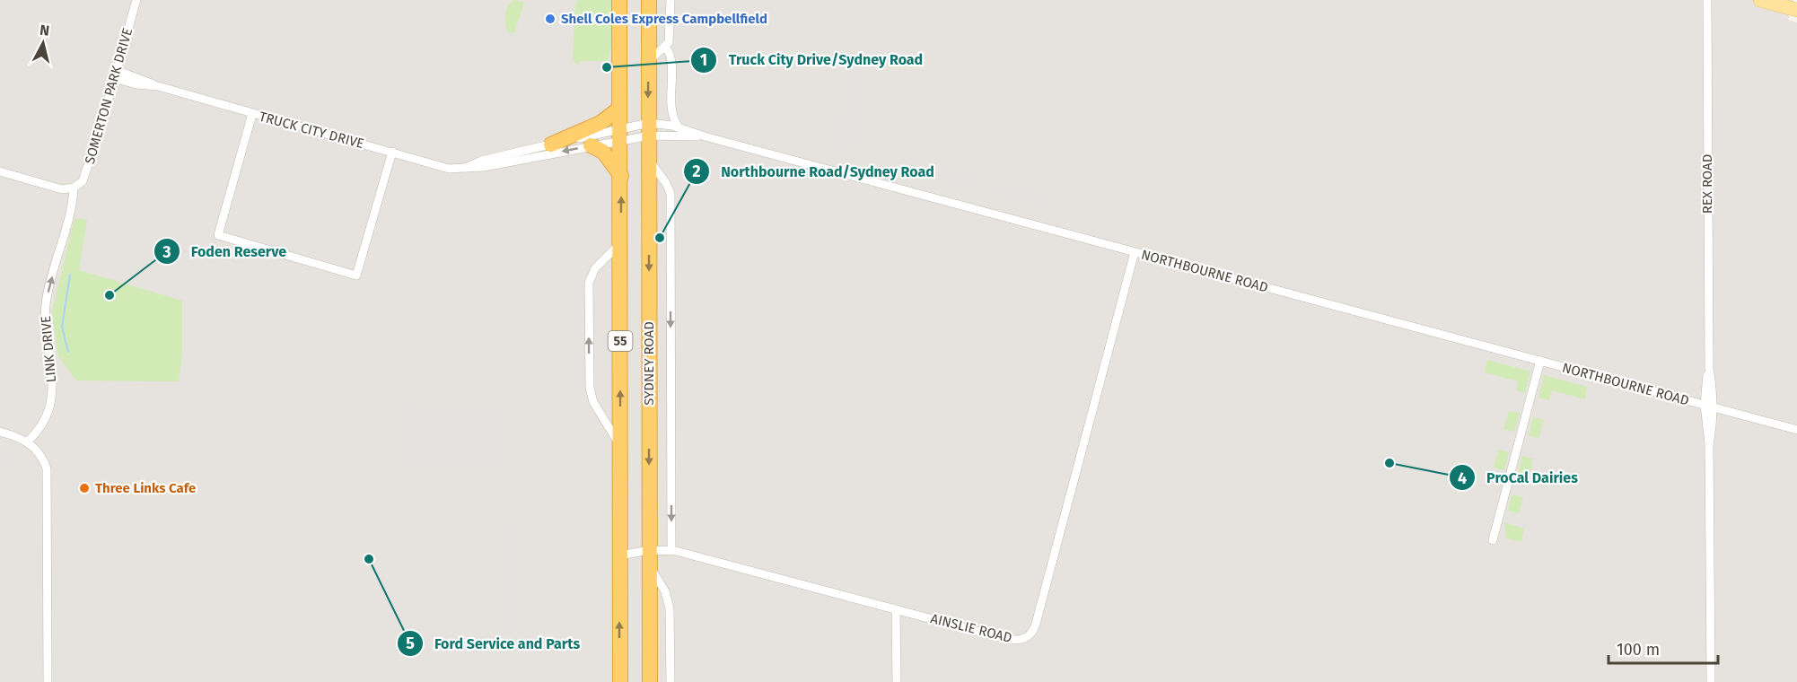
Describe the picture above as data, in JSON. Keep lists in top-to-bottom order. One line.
{"streets":{"highway":["55","SYDNEY ROAD"],"street":["SOMERTON PARK DRIVE","TRUCK CITY DRIVE","REX ROAD","NORTHBOURNE ROAD","LINK DRIVE","AINSLIE ROAD"]},"crossings":[["SOMERTON PARK DRIVE","TRUCK CITY DRIVE"],["SOMERTON PARK DRIVE","LINK DRIVE"],["TRUCK CITY DRIVE","NORTHBOURNE ROAD"],["TRUCK CITY DRIVE","55"],["TRUCK CITY DRIVE","SYDNEY ROAD"],["REX ROAD","NORTHBOURNE ROAD"],["NORTHBOURNE ROAD","SYDNEY ROAD"],["NORTHBOURNE ROAD","AINSLIE ROAD"],["55","AINSLIE ROAD"],["SYDNEY ROAD","AINSLIE ROAD"]],"one_way":["LINK DRIVE"],"places":["Shell Coles Express Campbellfield","Truck City Drive/Sydney Road","Northbourne Road/Sydney Road","Foden Reserve","ProCal Dairies","Three Links Cafe","Ford Service and Parts"],"scale_bar":"100 m","north":"top"}
